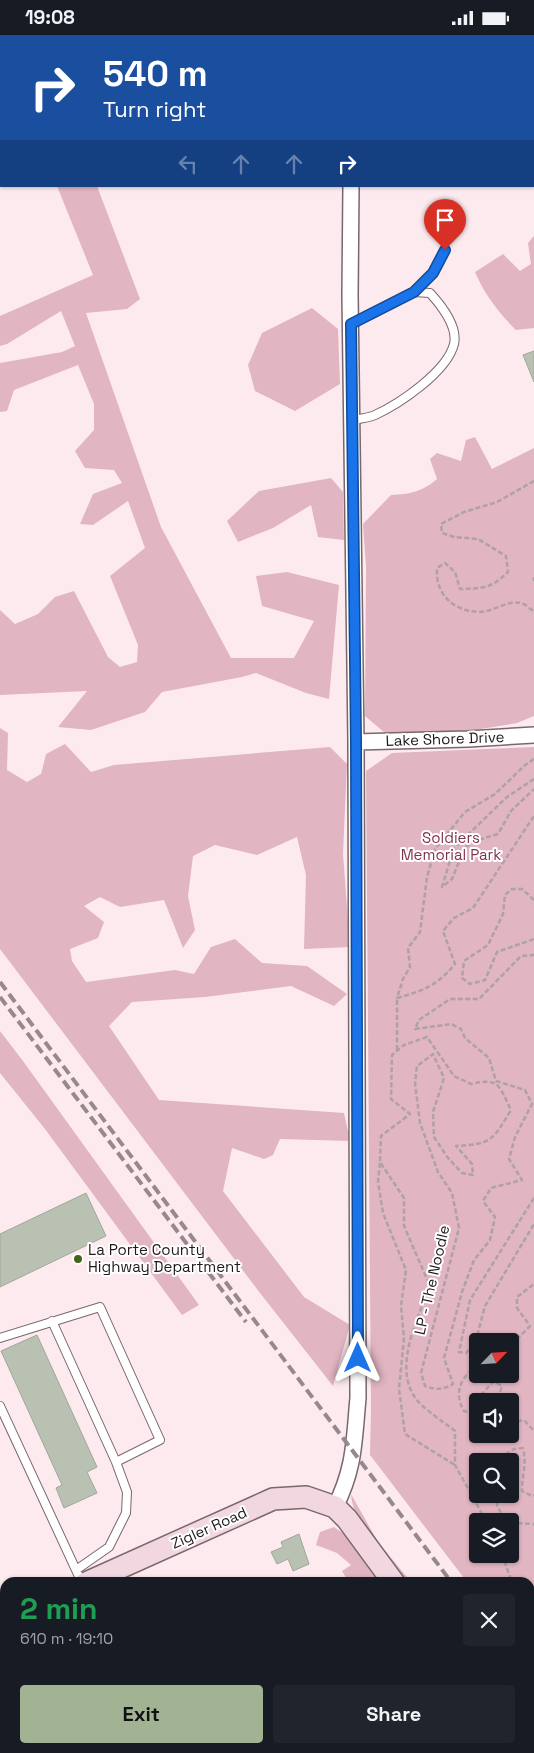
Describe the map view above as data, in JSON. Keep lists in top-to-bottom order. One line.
{"streets":{"street":["Lake Shore Drive","Zigler Road"],"path":["LP - The Noodle"]},"parks":["Soldiers Memorial Park"],"places":["La Porte County Highway Department"],"north":"top right","page":{"status":"19:08","turn":["540 m","Turn right"],"heading":["2 min","610 m · 19:10"],"buttons":["Exit","Share"]}}
